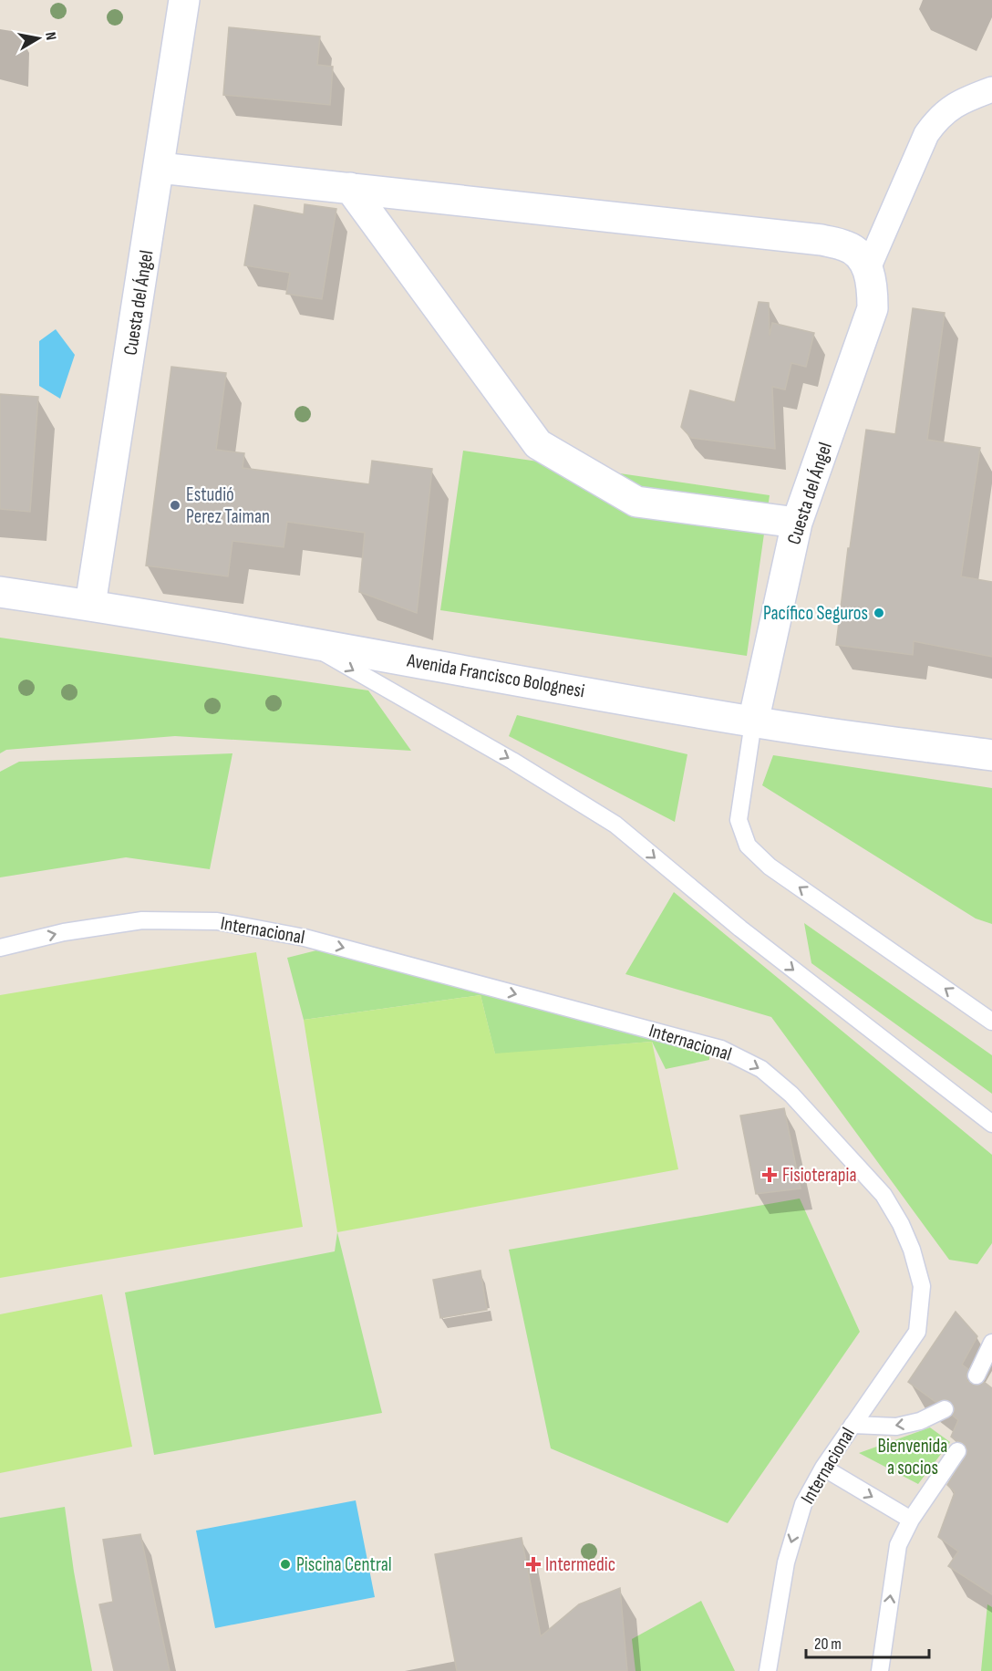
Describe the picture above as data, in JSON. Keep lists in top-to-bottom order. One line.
{"streets":{"street":["Cuesta del Ángel","Avenida Francisco Bolognesi"],"lane":["Internacional"]},"crossings":[["Cuesta del Ángel","Avenida Francisco Bolognesi"]],"parks":["Bienvenida a socios"],"places":{"other":["Estudió Perez Taiman","Pacífico Seguros","Piscina Central"],"health":["Fisioterapia","Intermedic"]},"scale_bar":"20 m","north":"right"}
